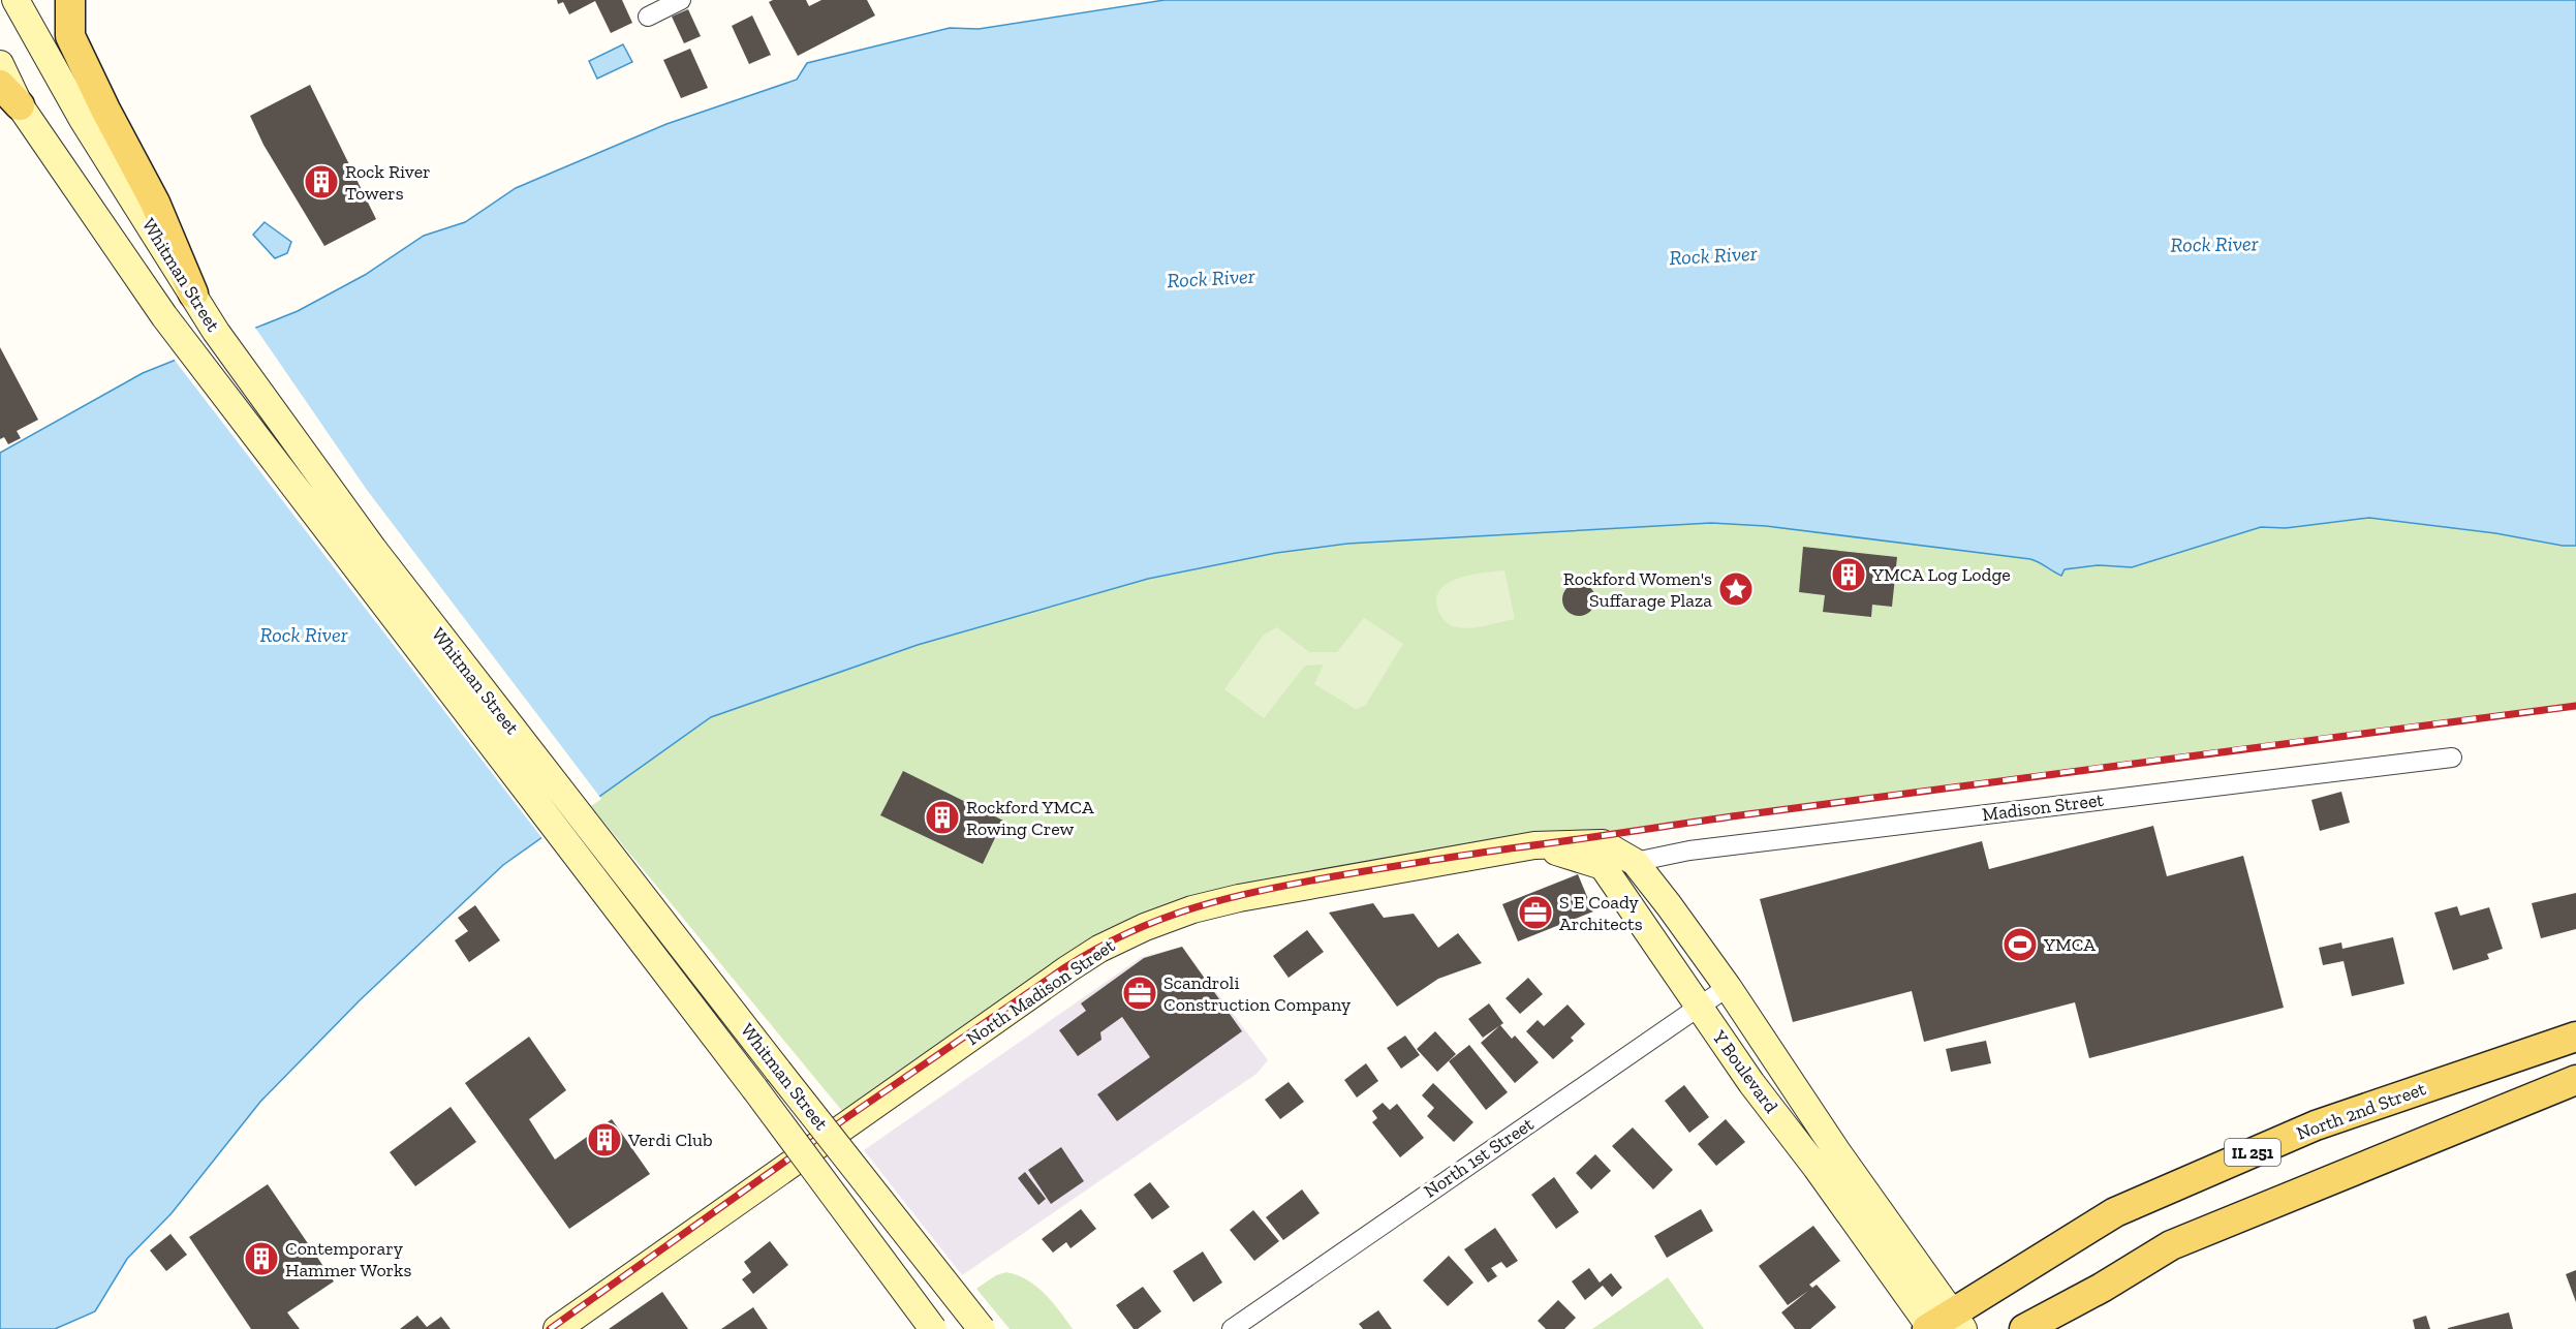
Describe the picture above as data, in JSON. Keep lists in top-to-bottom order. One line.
{"streets":{"main road":["Whitman Street","North Madison Street","Y Boulevard","North 2nd Street","IL 251"],"street":["Madison Street","North 1st Street"]},"crossings":[["Madison Street","North Madison Street"],["Madison Street","Y Boulevard"],["North Madison Street","Y Boulevard"],["Y Boulevard","North 2nd Street"],["Y Boulevard","North 1st Street"]],"water":["Rock River"],"places":{"building":["Rock River Towers","YMCA Log Lodge","Rockford YMCA Rowing Crew","Verdi Club","Contemporary Hammer Works"],"place":["Rockford Women's Suffarage Plaza"],"office":["S E Coady Architects","Scandroli Construction Company"],"sports":["YMCA"]}}
